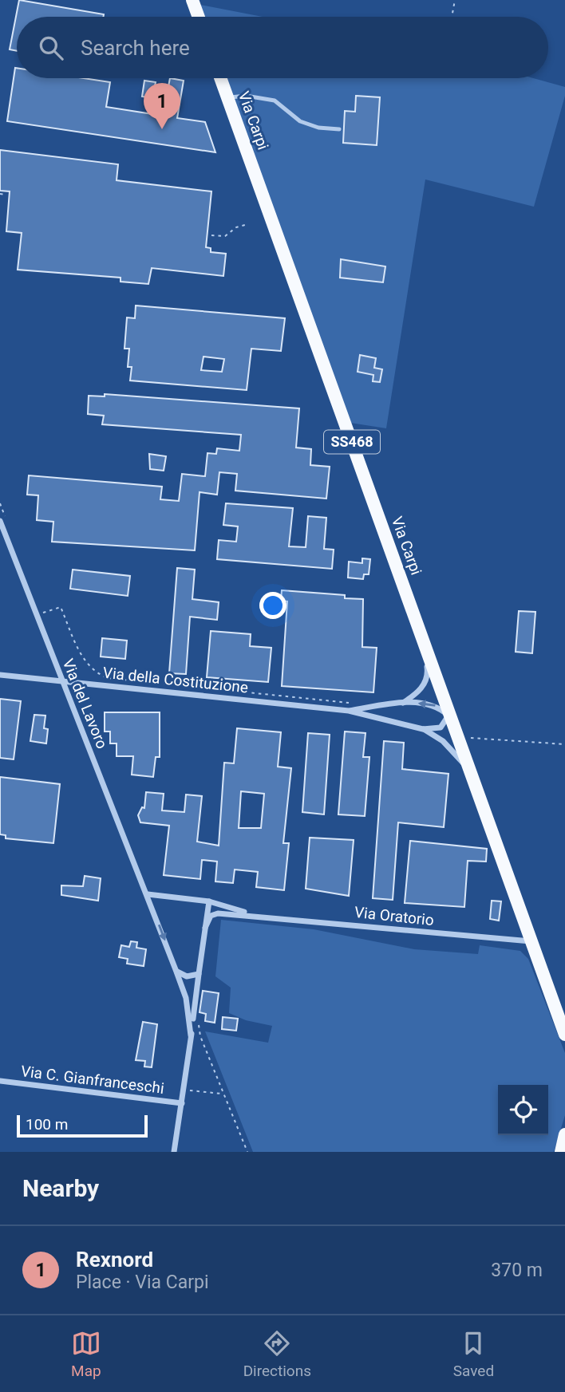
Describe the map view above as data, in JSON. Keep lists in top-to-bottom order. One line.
{"streets":{"main road":["Via Carpi","SS468"],"street":["Via della Costituzione","Via del Lavoro","Via Oratorio","Via C. Gianfranceschi"]},"crossings":[["Via Carpi","Via della Costituzione"],["Via Carpi","Via Oratorio"],["Via della Costituzione","Via del Lavoro"],["Via del Lavoro","Via Oratorio"]],"scale_bar":"100 m","page":{"search":"Search here","pins":"1","scale":"100 m","heading":"Nearby","list":[{"mark":"1","name":"Rexnord","note":"Place · Via Carpi","value":"370 m"}],"nav":["Map","Directions","Saved"]}}
